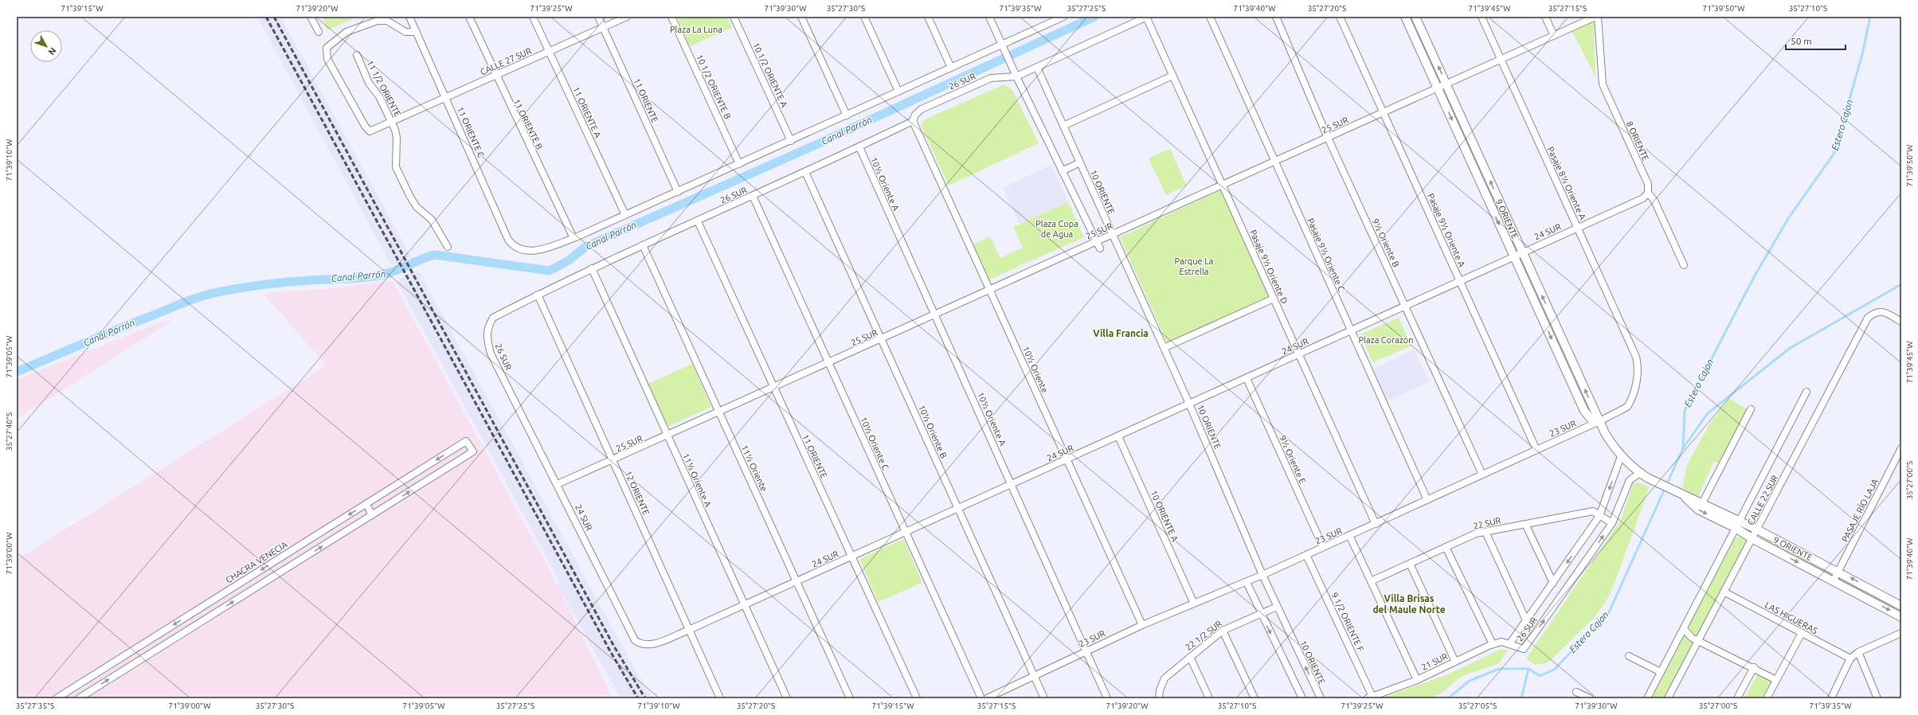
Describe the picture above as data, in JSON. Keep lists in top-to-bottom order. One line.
{"streets":{"street":["CALLE 27 SUR","10 1/2 ORIENTE A","26 SUR","10 1/2 ORIENTE B","11 1/2 ORIENTE","11 ORIENTE","11 ORIENTE A","11 ORIENTE B","25 SUR","11 ORIENTE C","8 ORIENTE","Pasaje 8½ Oriente A","10½ Oriente A","10 ORIENTE","9 ORIENTE","Pasaje 9½ Oriente A","24 SUR","9½ Oriente B","Pasaje 9½ Oriente C","Pasaje 9½ Oriente D","10½ Oriente","23 SUR","10½ Oriente B","10½ Oriente C","9½ Oriente E","11½ Oriente","11½ Oriente A","12 ORIENTE","CALLE 22 SUR","PASAJE RÍO LAJA","10 ORIENTE A","22 SUR","CHACRA VENECIA","LAS HIGUERAS","9 1/2 ORIENTE F","22 1/2 SUR","21 SUR"]},"crossings":[["CALLE 27 SUR","11 1/2 ORIENTE"],["CALLE 27 SUR","11 ORIENTE"],["CALLE 27 SUR","11 ORIENTE A"],["CALLE 27 SUR","11 ORIENTE B"],["CALLE 27 SUR","11 ORIENTE C"],["10 1/2 ORIENTE A","26 SUR"],["26 SUR","10 1/2 ORIENTE B"],["26 SUR","11 ORIENTE"],["26 SUR","11 ORIENTE A"],["26 SUR","11 ORIENTE B"],["26 SUR","25 SUR"],["26 SUR","11 ORIENTE C"],["26 SUR","10½ Oriente A"],["26 SUR","10 ORIENTE"],["26 SUR","9 ORIENTE"],["26 SUR","24 SUR"],["26 SUR","Pasaje 9½ Oriente D"],["26 SUR","10½ Oriente"],["26 SUR","10½ Oriente B"],["26 SUR","10½ Oriente C"],["26 SUR","11½ Oriente"],["26 SUR","11½ Oriente A"],["26 SUR","12 ORIENTE"],["26 SUR","22 SUR"],["26 SUR","21 SUR"],["11 ORIENTE","25 SUR"],["11 ORIENTE","24 SUR"],["25 SUR","8 ORIENTE"],["25 SUR","Pasaje 8½ Oriente A"],["25 SUR","10½ Oriente A"],["25 SUR","10 ORIENTE"],["25 SUR","9 ORIENTE"],["25 SUR","Pasaje 9½ Oriente A"],["25 SUR","24 SUR"],["25 SUR","9½ Oriente B"],["25 SUR","Pasaje 9½ Oriente C"],["25 SUR","Pasaje 9½ Oriente D"],["25 SUR","10½ Oriente"],["25 SUR","10½ Oriente B"],["25 SUR","10½ Oriente C"],["25 SUR","11½ Oriente"],["25 SUR","11½ Oriente A"],["25 SUR","12 ORIENTE"],["8 ORIENTE","24 SUR"],["Pasaje 8½ Oriente A","24 SUR"],["Pasaje 8½ Oriente A","23 SUR"],["10½ Oriente A","24 SUR"],["10½ Oriente A","23 SUR"],["10 ORIENTE","24 SUR"],["10 ORIENTE","23 SUR"],["10 ORIENTE","22 1/2 SUR"],["9 ORIENTE","24 SUR"],["9 ORIENTE","23 SUR"],["9 ORIENTE","CALLE 22 SUR"],["9 ORIENTE","PASAJE RÍO LAJA"],["Pasaje 9½ Oriente A","24 SUR"],["Pasaje 9½ Oriente A","23 SUR"],["24 SUR","9½ Oriente B"],["24 SUR","Pasaje 9½ Oriente C"],["24 SUR","Pasaje 9½ Oriente D"],["24 SUR","10½ Oriente"],["24 SUR","10½ Oriente B"],["24 SUR","10½ Oriente C"],["24 SUR","9½ Oriente E"],["24 SUR","11½ Oriente"],["24 SUR","11½ Oriente A"],["24 SUR","12 ORIENTE"],["24 SUR","10 ORIENTE A"],["9½ Oriente B","23 SUR"],["Pasaje 9½ Oriente C","23 SUR"],["Pasaje 9½ Oriente D","23 SUR"],["10½ Oriente","23 SUR"],["23 SUR","10½ Oriente B"],["23 SUR","9½ Oriente E"],["23 SUR","10 ORIENTE A"],["23 SUR","9 1/2 ORIENTE F"],["CALLE 22 SUR","LAS HIGUERAS"],["9 1/2 ORIENTE F","21 SUR"]],"districts":["Villa Francia","Villa Brisas del Maule Norte"],"water":["Estero Cajon","Canal Parrón"],"parks":["Plaza La Luna","Plaza Copa de Agua","Parque La Estrella","Plaza Corazón"],"scale_bar":"50 m","north":"bottom right","coordinates":["71°39'15\"W","71°39'20\"W","71°39'25\"W","71°39'30\"W","35°27'30\"S","71°39'35\"W","35°27'25\"S","71°39'40\"W","35°27'20\"S","71°39'45\"W","35°27'15\"S","71°39'50\"W","35°27'10\"S","71°39'10\"W","71°39'05\"W","35°27'40\"S","35°27'00\"S","71°39'00\"W","35°27'35\"S","35°27'05\"S"]}
